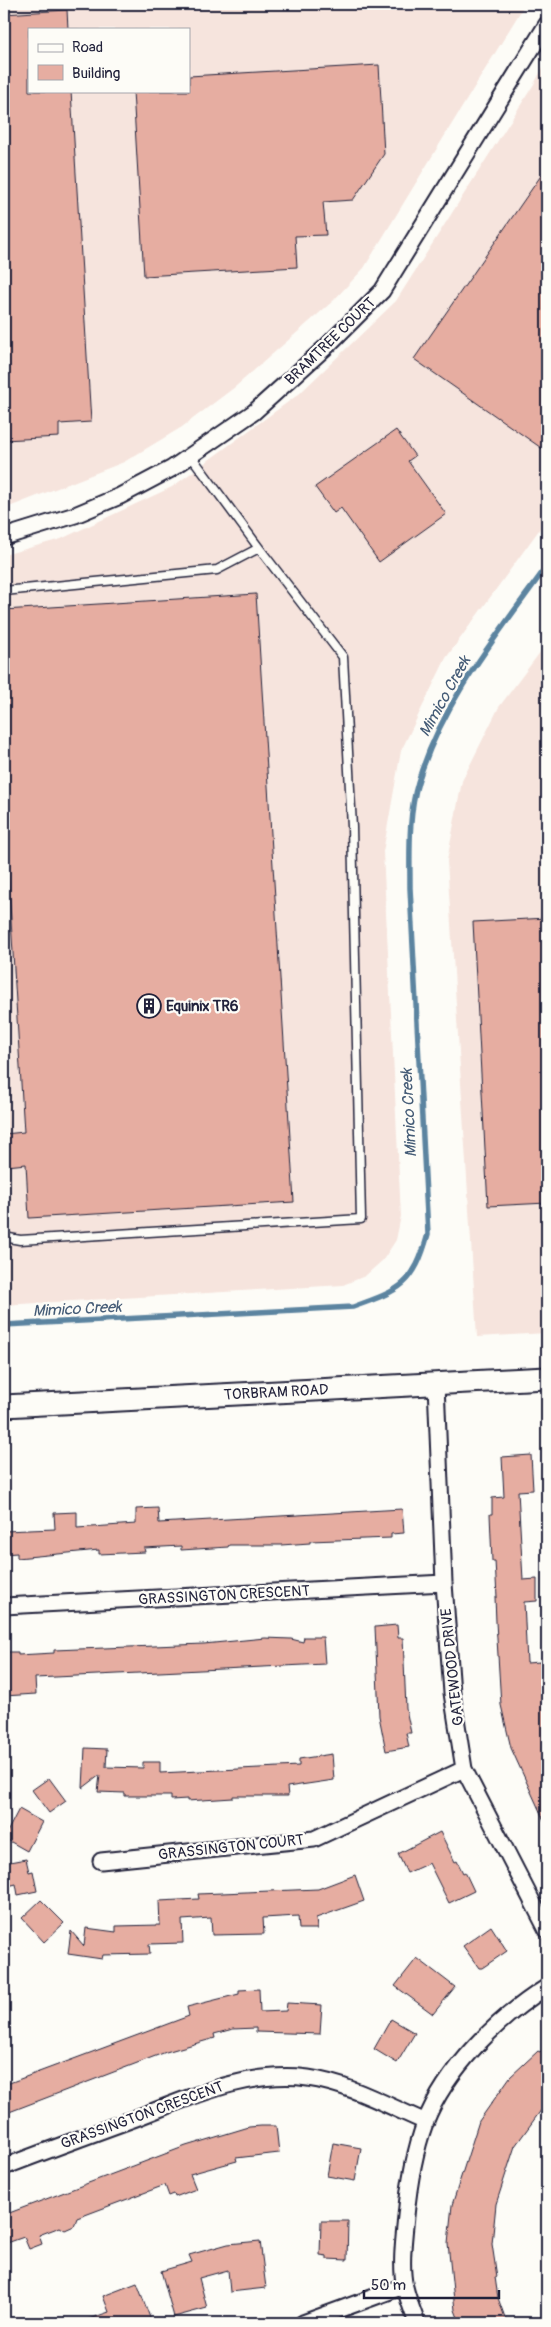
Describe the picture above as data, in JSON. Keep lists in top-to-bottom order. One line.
{"streets":{"main road":["TORBRAM ROAD"],"street":["BRAMTREE COURT","GRASSINGTON CRESCENT","GATEWOOD DRIVE","GRASSINGTON COURT"]},"crossings":[["TORBRAM ROAD","GATEWOOD DRIVE"],["GRASSINGTON CRESCENT","GATEWOOD DRIVE"],["GATEWOOD DRIVE","GRASSINGTON COURT"]],"water":["Mimico Creek"],"places":{"building":["Equinix TR6"]},"legend":["Road","Building"],"scale_bar":"50 m"}
